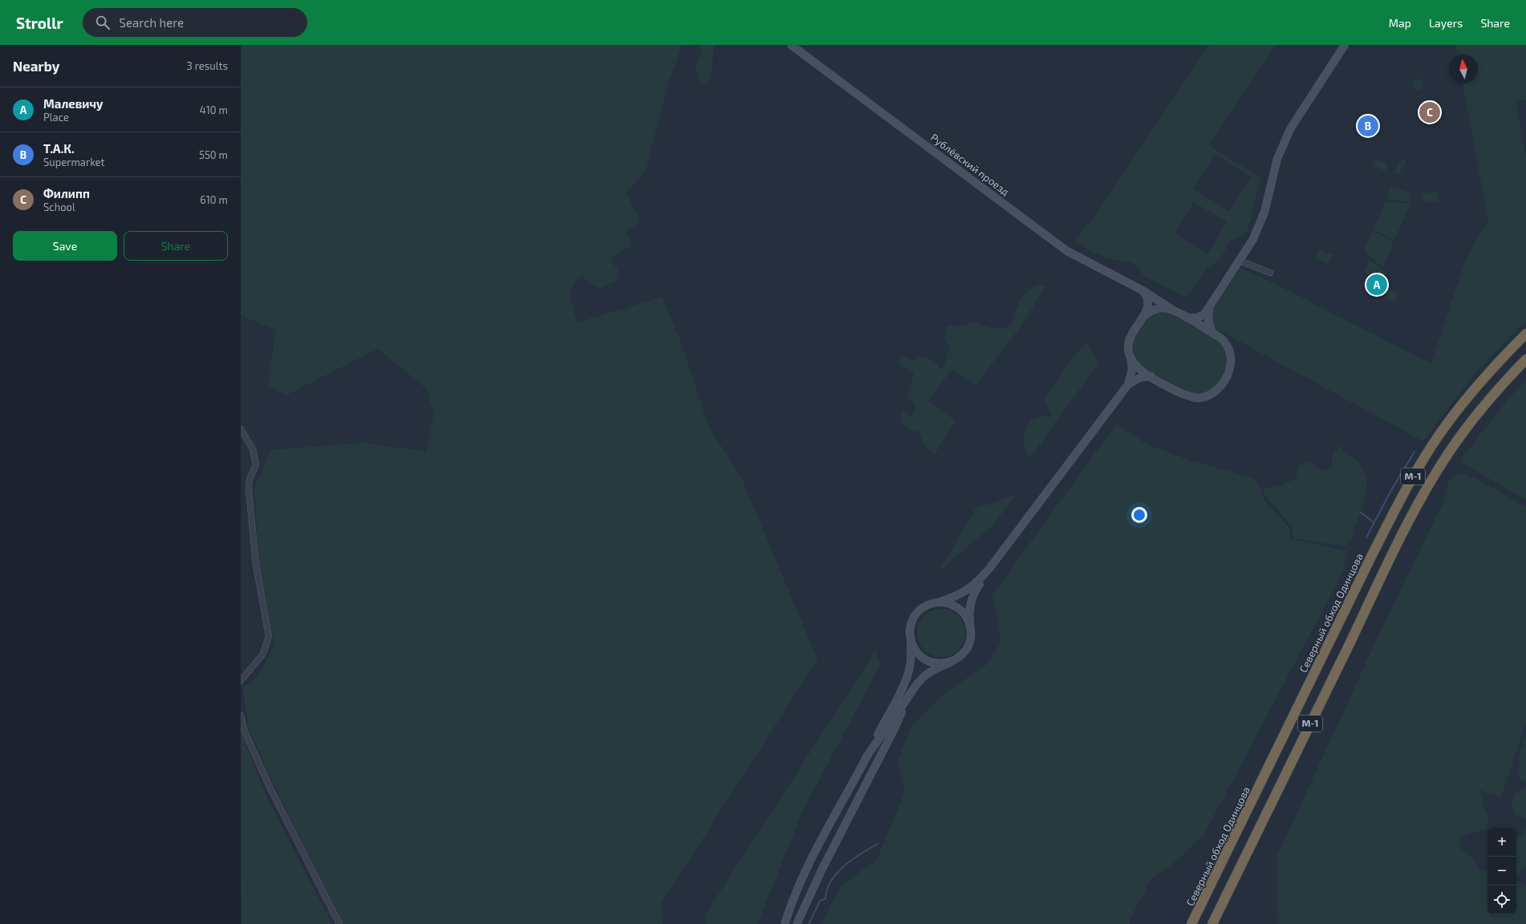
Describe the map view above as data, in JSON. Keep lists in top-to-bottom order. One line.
{"streets":{"highway":["М-1","Северный обход Одинцова"],"street":["Рублёвский проезд"]},"north":"top","page":{"header":"Strollr","search":"Search here","nav":["Map","Layers","Share"],"heading":["Nearby","3 results"],"list":[{"mark":"A","name":"Малевичу","note":"Place","value":"410 m"},{"mark":"B","name":"Т.А.К.","note":"Supermarket","value":"550 m"},{"mark":"C","name":"Филипп","note":"School","value":"610 m"}],"pins":["C","B","A"],"buttons":["Save","Share"],"map_buttons":["+","−"]}}
